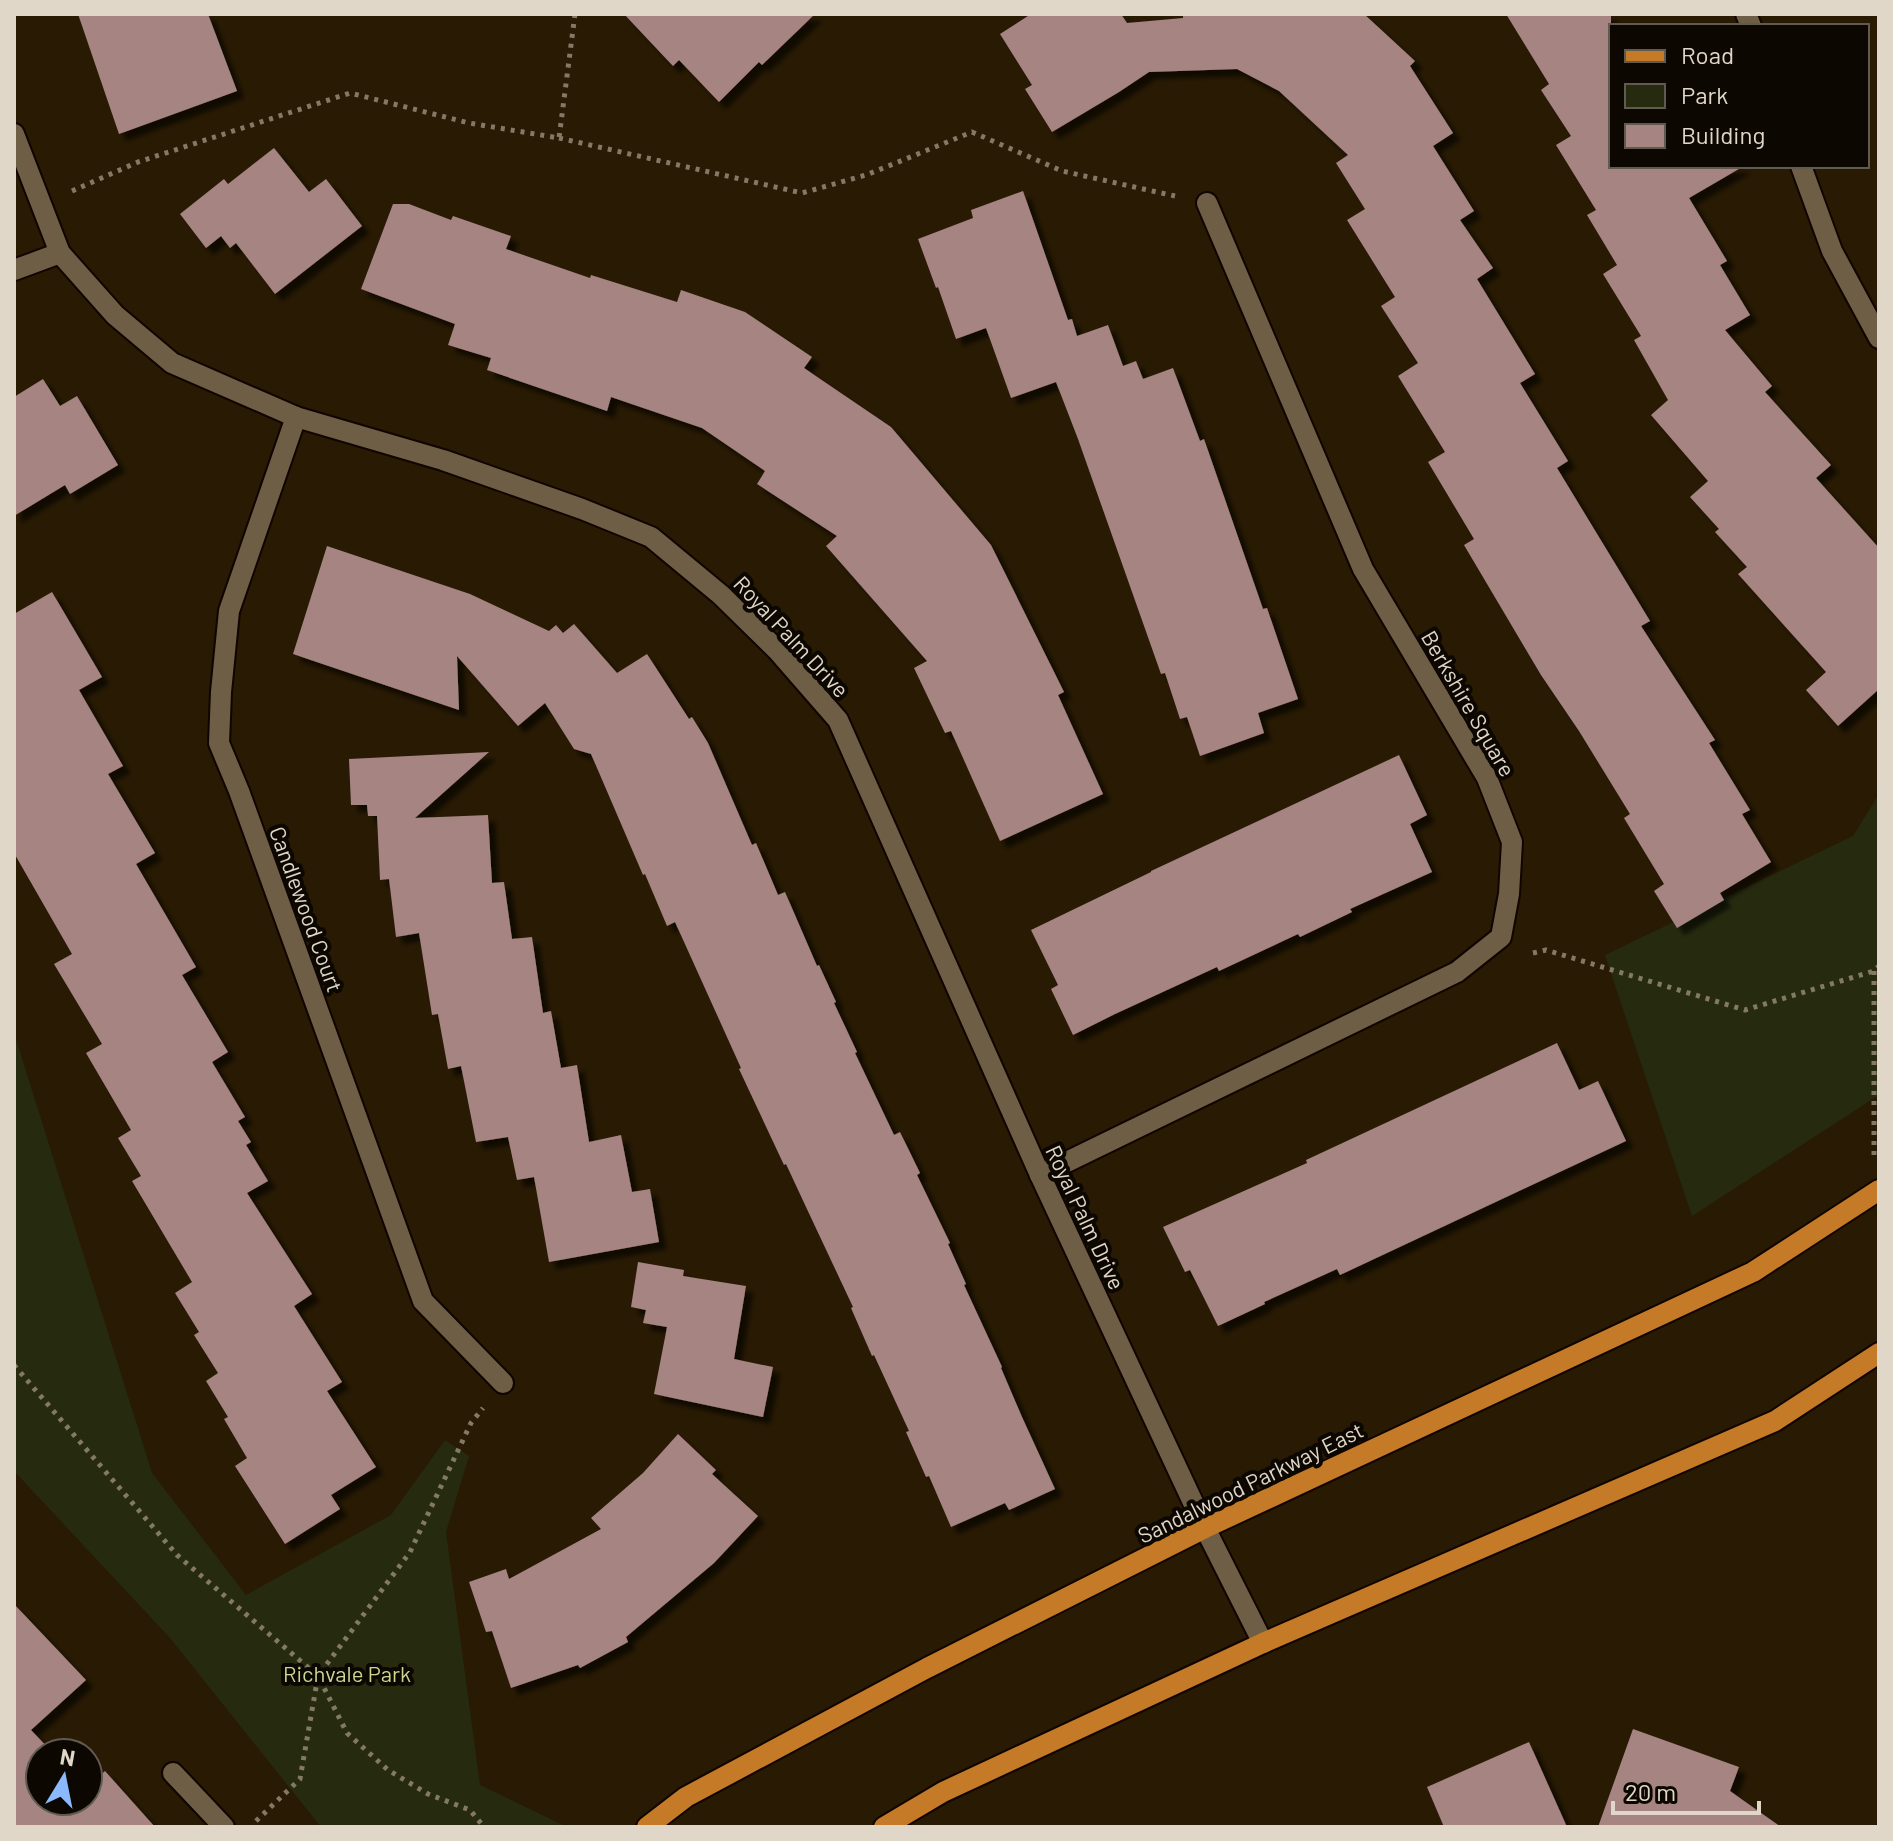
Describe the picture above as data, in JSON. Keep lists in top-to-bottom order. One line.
{"streets":{"main road":["Sandalwood Parkway East"],"street":["Royal Palm Drive","Berkshire Square","Candlewood Court"]},"crossings":[["Royal Palm Drive","Berkshire Square"],["Royal Palm Drive","Candlewood Court"],["Royal Palm Drive","Sandalwood Parkway East"]],"parks":["Richvale Park"],"legend":["Road","Park","Building"],"scale_bar":"20 m","north":"top"}
